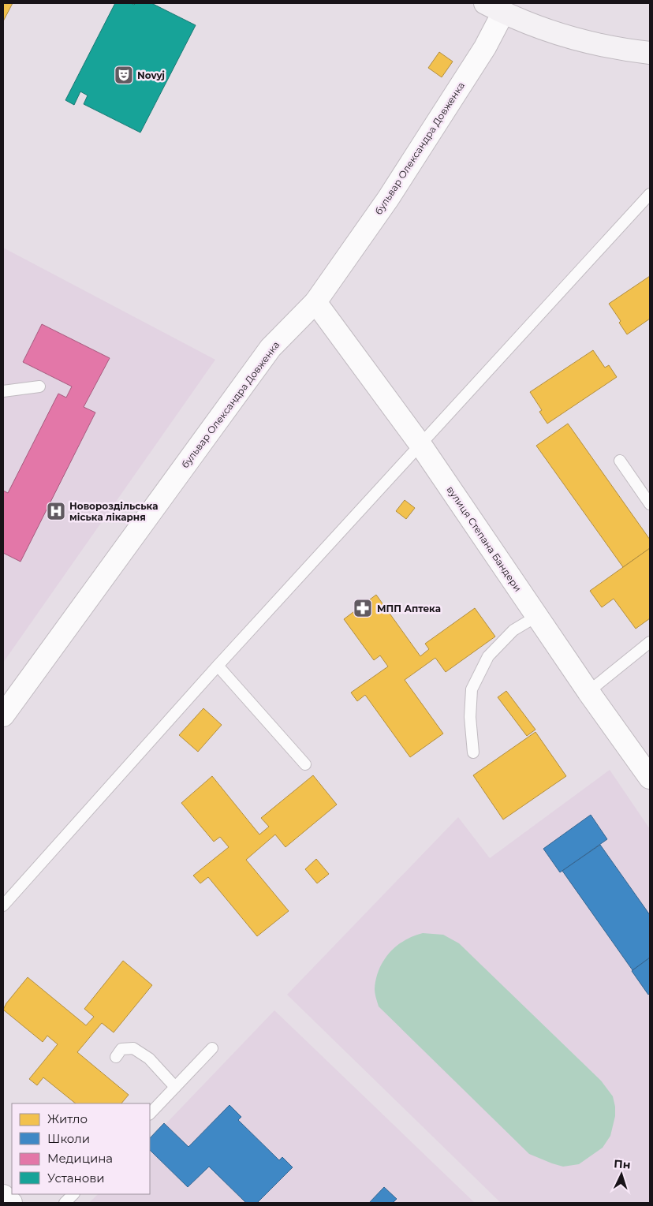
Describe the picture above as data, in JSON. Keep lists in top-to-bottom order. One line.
{"streets":{"street":["бульвар Олександра Довженка","вулиця Степана Бандери"]},"crossings":[["бульвар Олександра Довженка","вулиця Степана Бандери"]],"places":{"theatre":["Novyj"],"hospital":["Новороздільська міська лікарня"],"pharmacy":["МПП Аптека"]},"legend":["Житло","Школи","Медицина","Установи"],"north":"top"}
